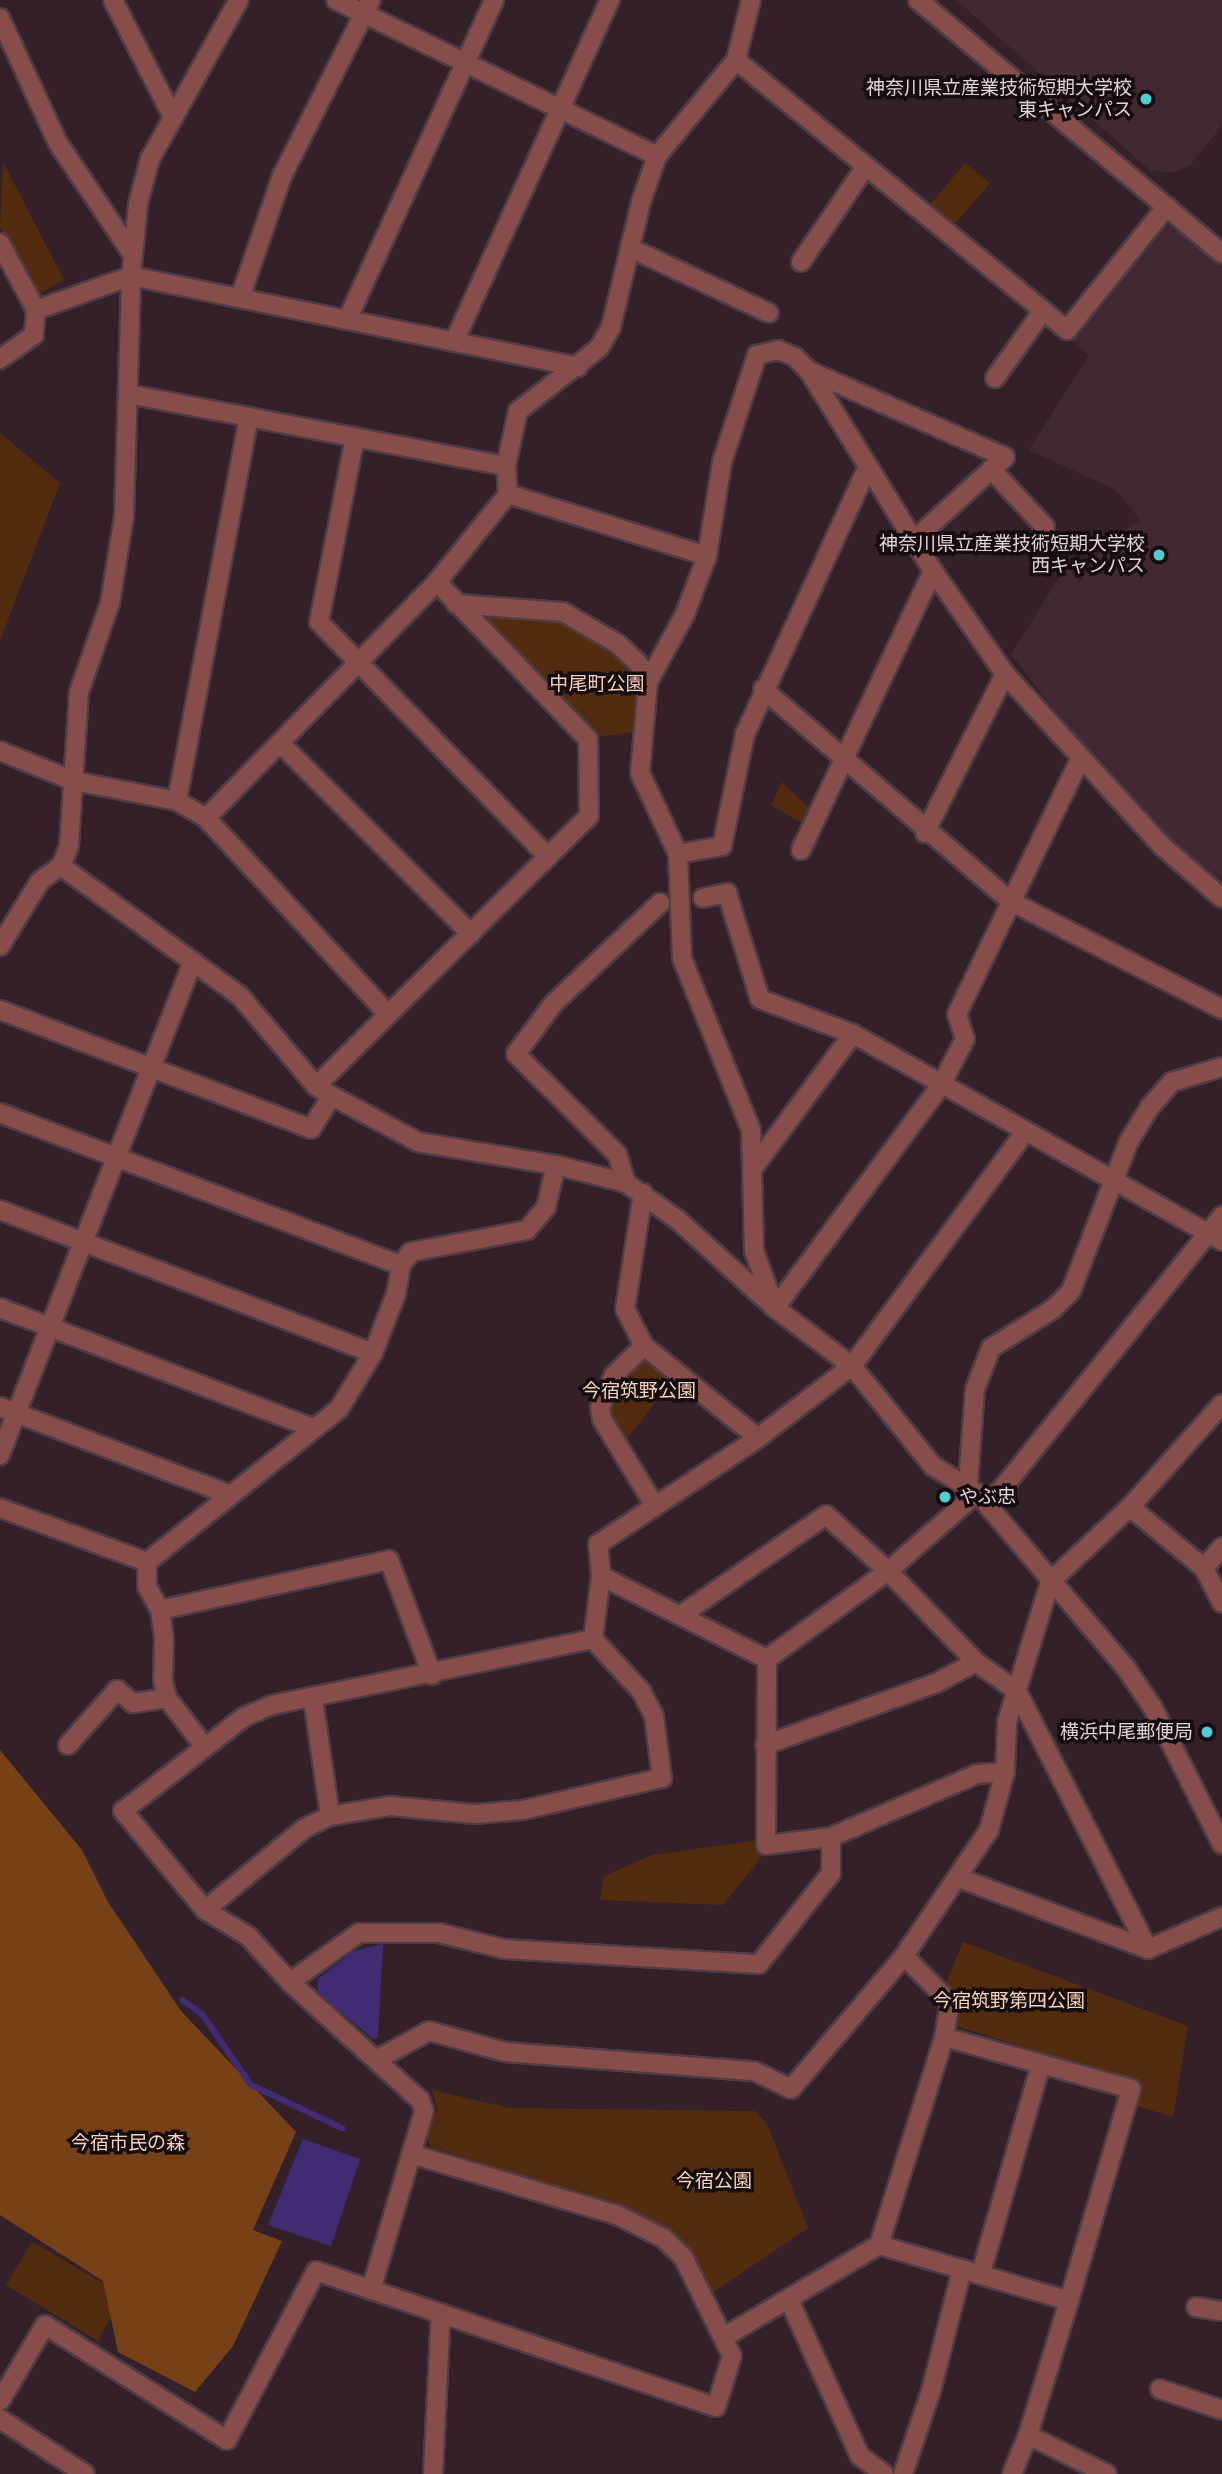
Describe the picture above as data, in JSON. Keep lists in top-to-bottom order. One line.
{"parks":["中尾町公園","今宿筑野公園","今宿筑野第四公園","今宿市民の森","今宿公園"],"places":["神奈川県立産業技術短期大学校 東キャンパス","神奈川県立産業技術短期大学校 西キャンパス","やぶ忠","横浜中尾郵便局"]}
